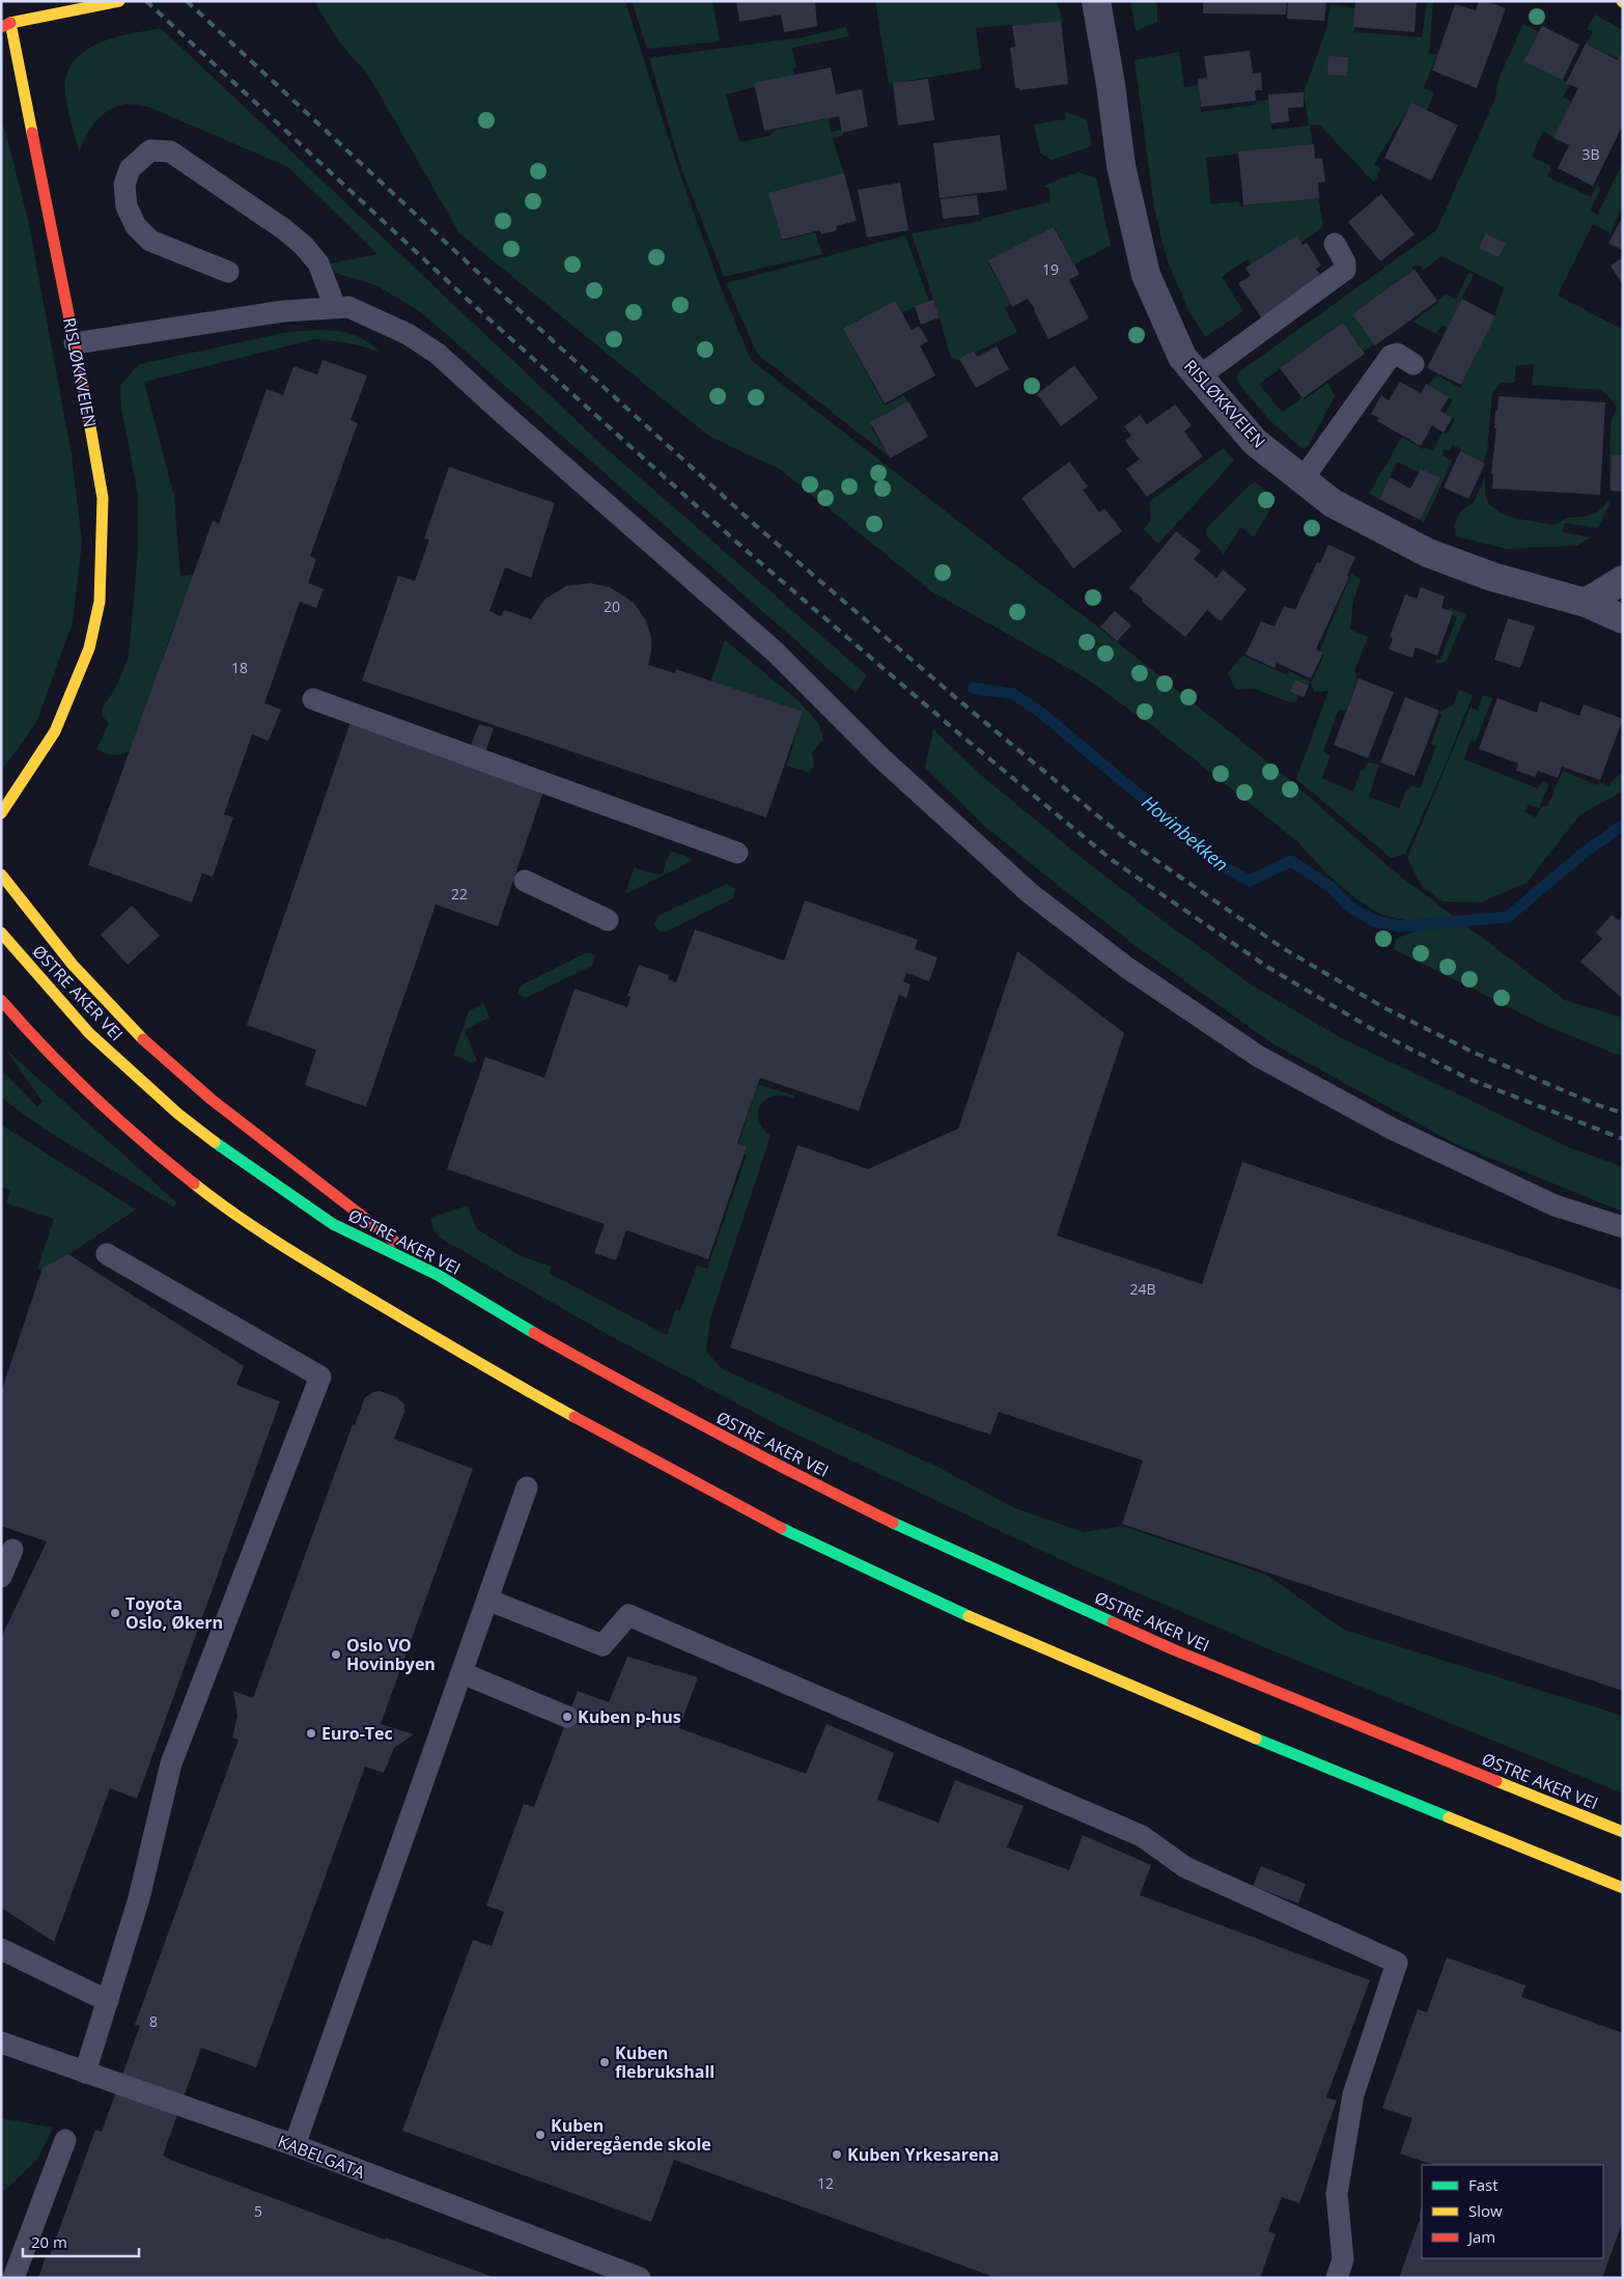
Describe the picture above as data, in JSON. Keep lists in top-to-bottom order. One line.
{"streets":{"main road":["RISLØKKVEIEN","ØSTRE AKER VEI"],"lane":["KABELGATA"]},"water":["Hovinbekken"],"places":["Toyota Oslo, Økern","Oslo VO Hovinbyen","Kuben p-hus","Euro-Tec","Kuben flebrukshall","Kuben videregående skole","Kuben Yrkesarena"],"house_numbers":["3B","19","20","18","22","24B","8","12","5"],"legend":["Fast","Slow","Jam"],"scale_bar":"20 m"}
